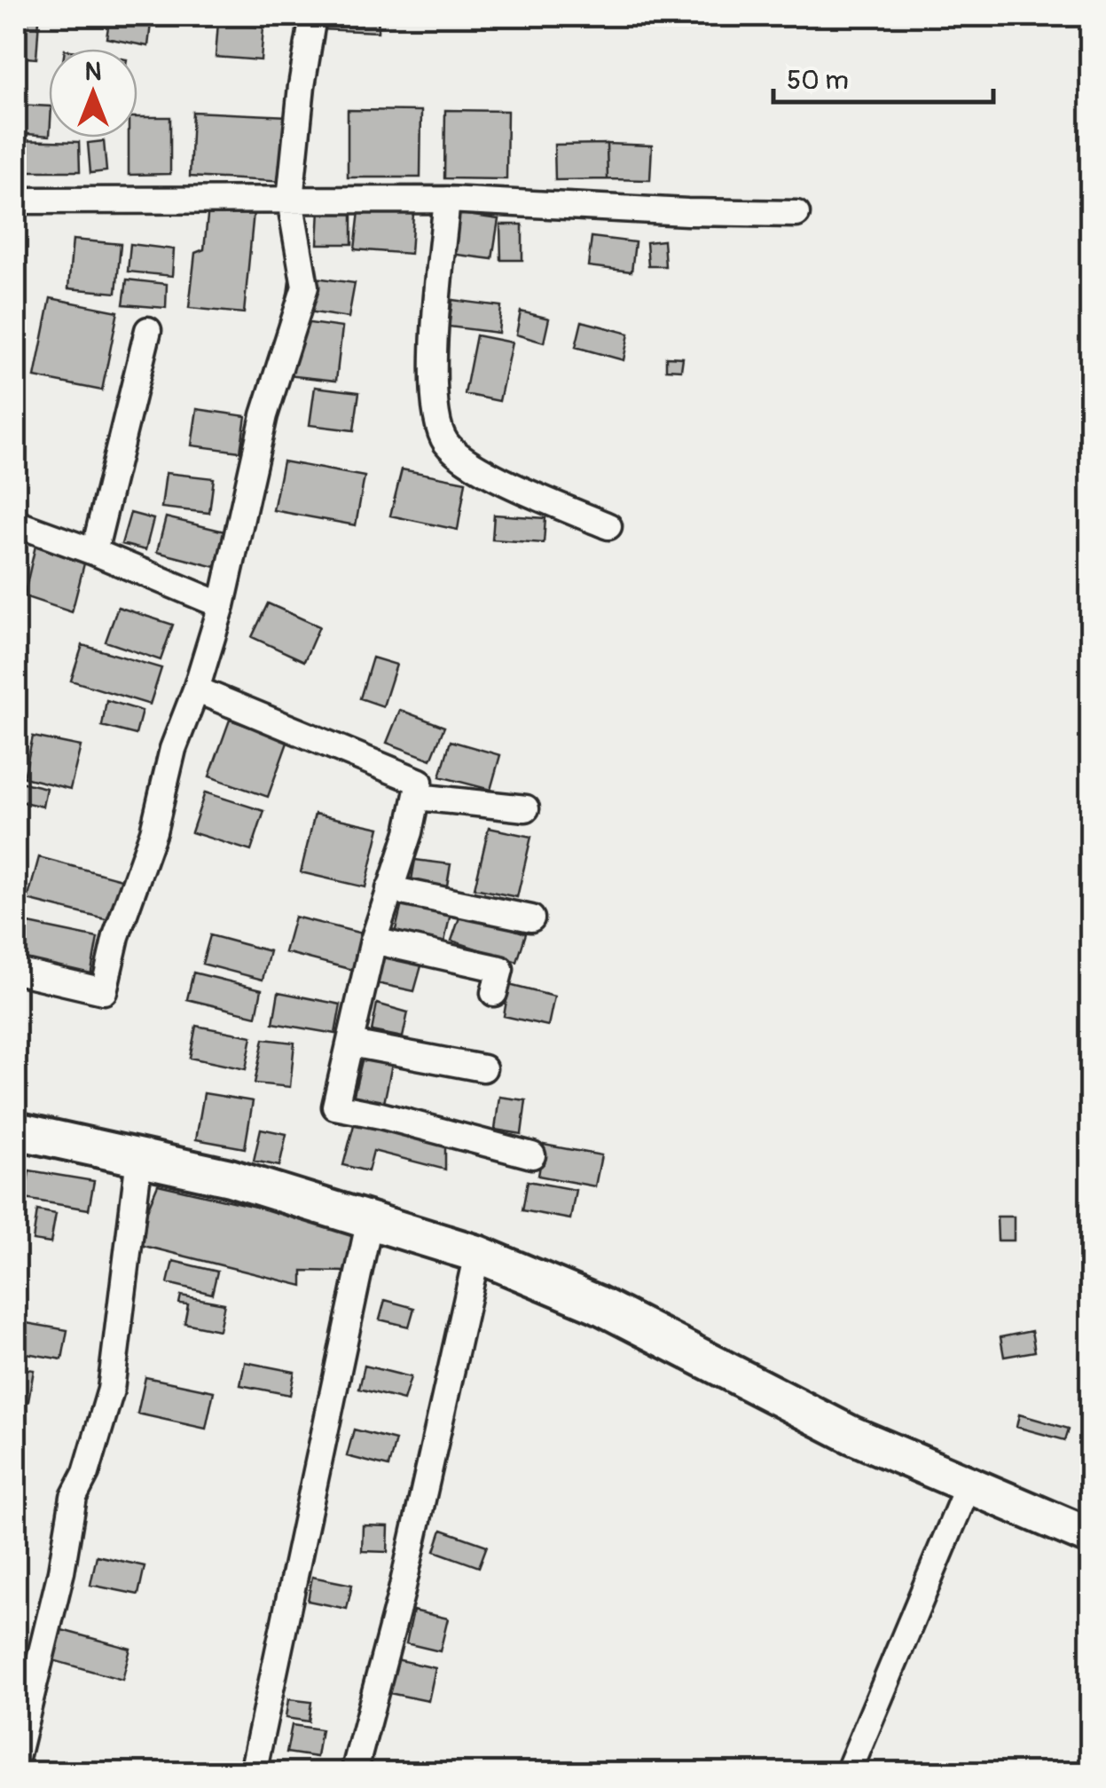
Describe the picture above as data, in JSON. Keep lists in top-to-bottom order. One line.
{"scale_bar":"50 m","north":"top"}
